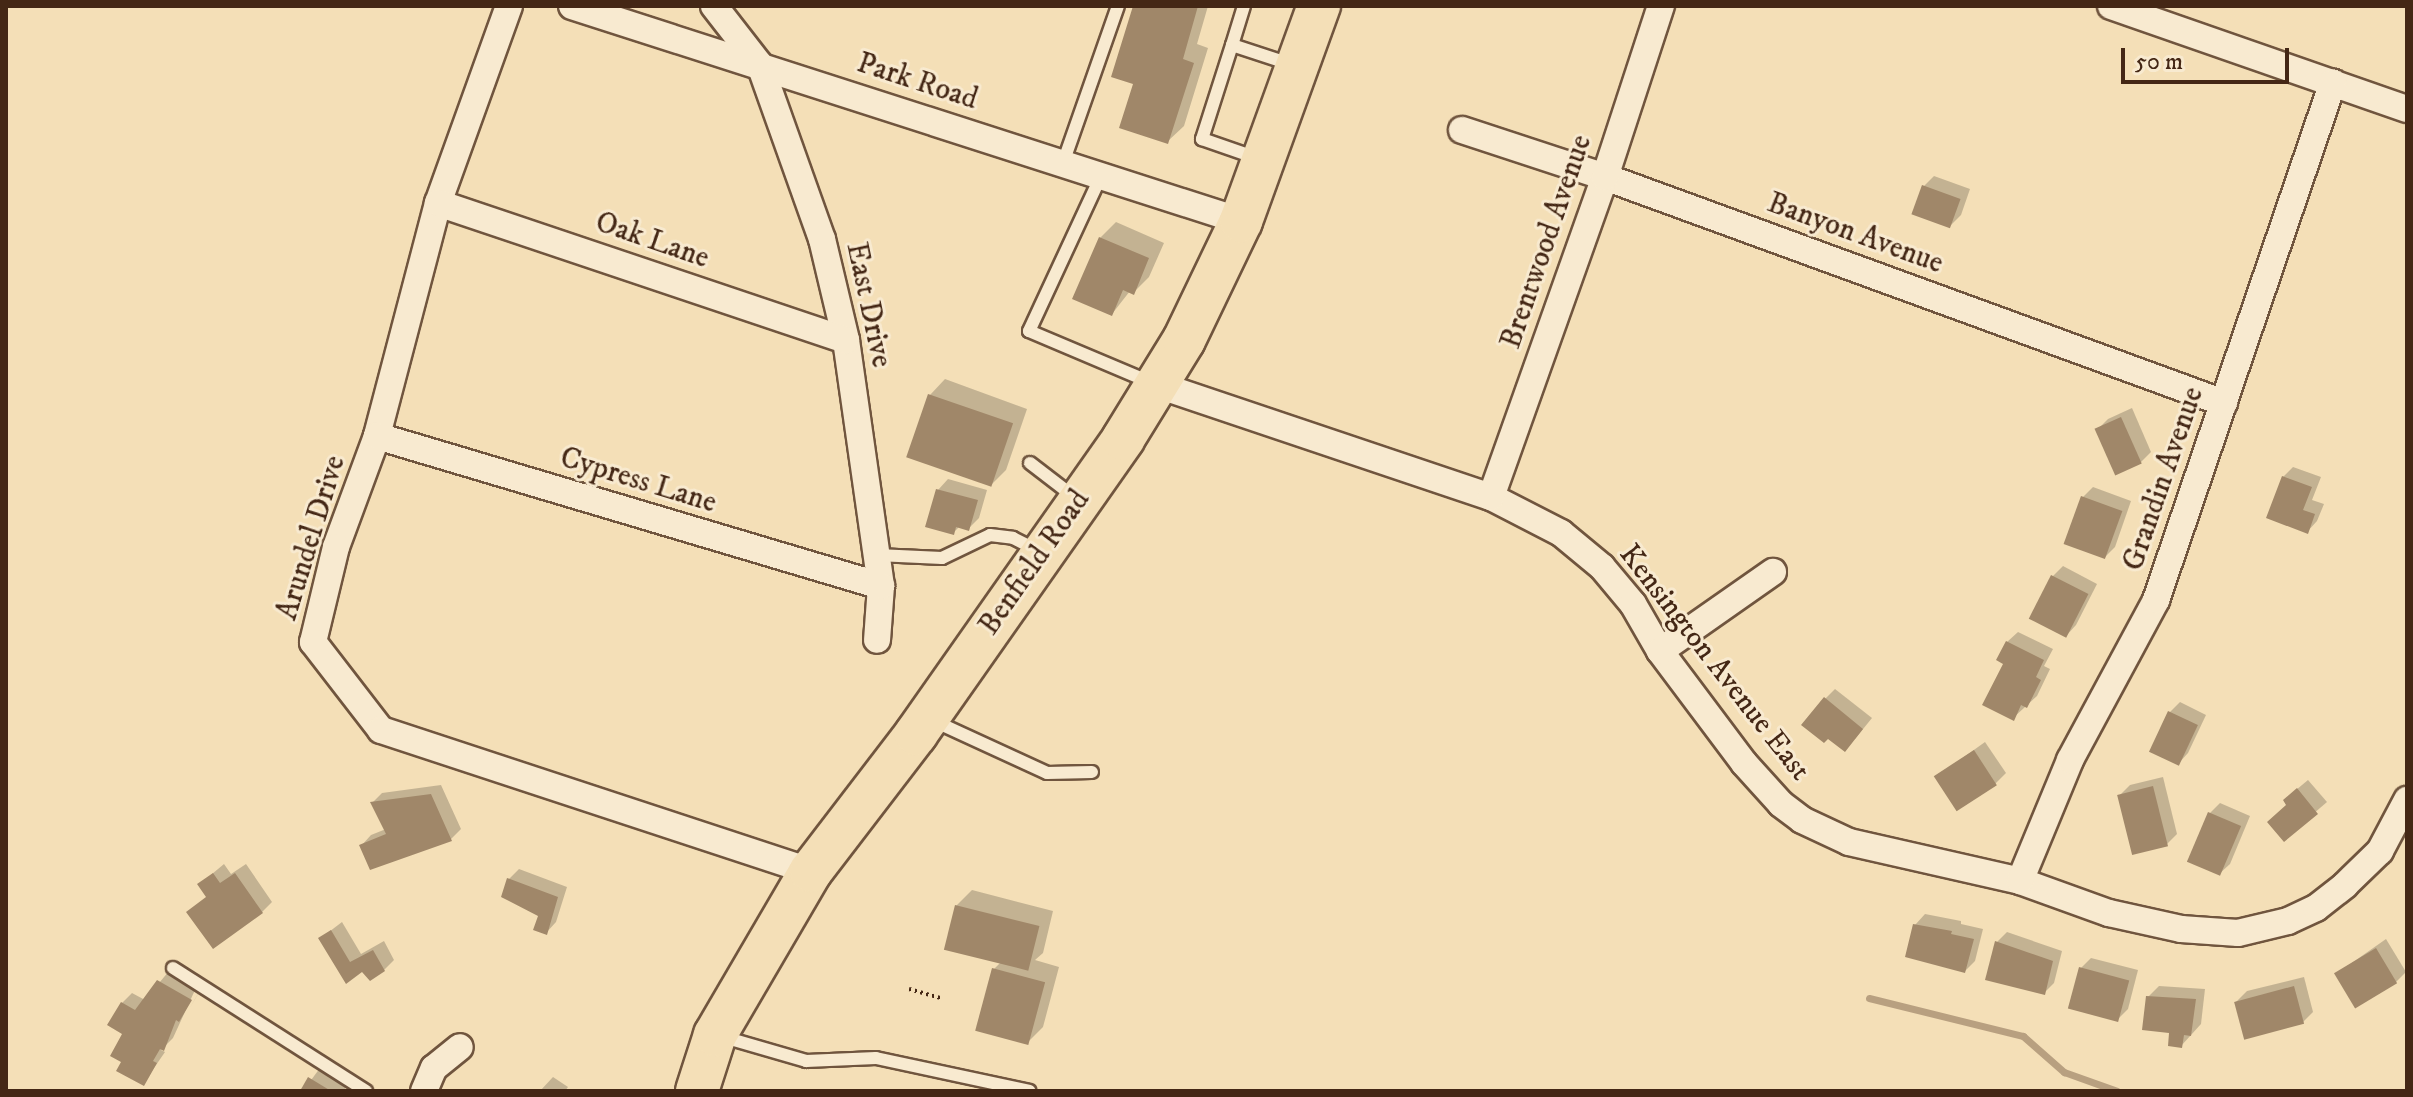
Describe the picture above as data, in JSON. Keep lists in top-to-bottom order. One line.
{"streets":{"main road":["Benfield Road"],"street":["Park Road","Banyon Avenue","Oak Lane","Brentwood Avenue","East Drive","Grandin Avenue","Cypress Lane","Arundel Drive","Kensington Avenue East"]},"crossings":[["Park Road","East Drive"],["Park Road","Benfield Road"],["Banyon Avenue","Brentwood Avenue"],["Banyon Avenue","Grandin Avenue"],["Oak Lane","East Drive"],["Oak Lane","Arundel Drive"],["Brentwood Avenue","Kensington Avenue East"],["East Drive","Cypress Lane"],["Grandin Avenue","Kensington Avenue East"],["Cypress Lane","Arundel Drive"],["Arundel Drive","Benfield Road"],["Benfield Road","Kensington Avenue East"]],"scale_bar":"50 m"}
